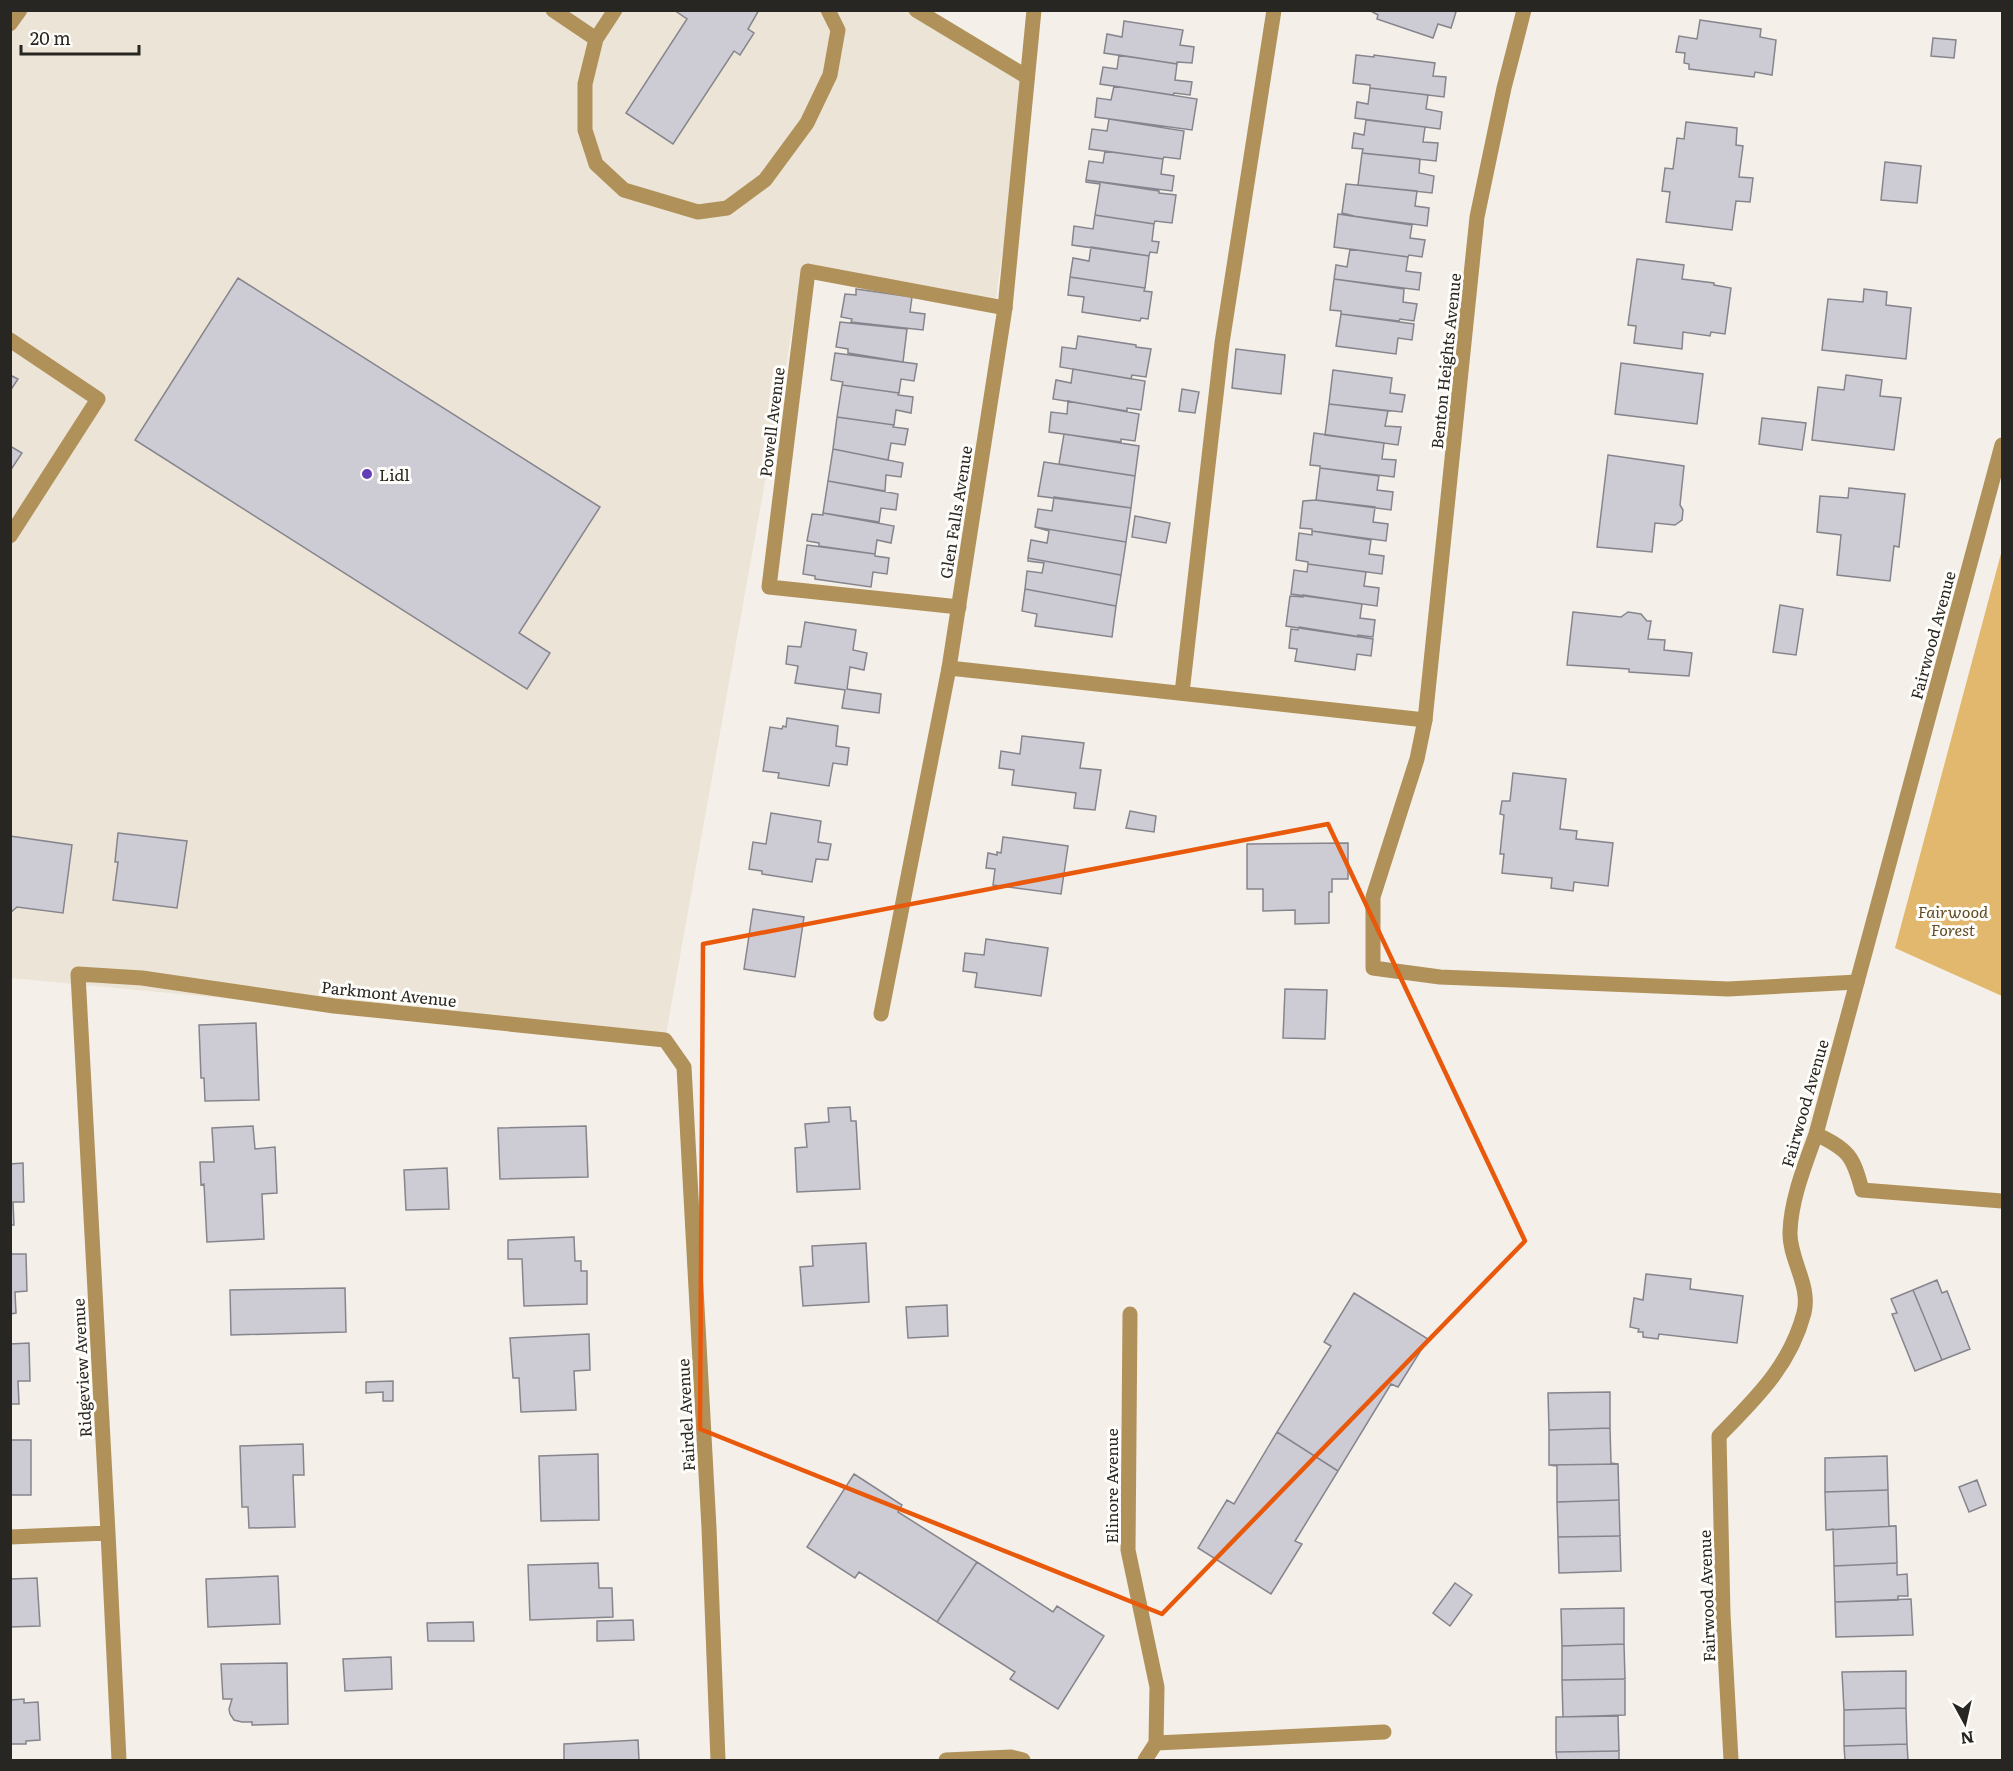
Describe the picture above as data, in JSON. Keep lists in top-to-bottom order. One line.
{"streets":{"street":["Benton Heights Avenue","Powell Avenue","Glen Falls Avenue","Fairwood Avenue","Parkmont Avenue","Ridgeview Avenue","Fairdel Avenue","Elinore Avenue"]},"crossings":[["Benton Heights Avenue","Fairwood Avenue"],["Powell Avenue","Glen Falls Avenue"],["Parkmont Avenue","Ridgeview Avenue"],["Parkmont Avenue","Fairdel Avenue"]],"parks":["Fairwood Forest"],"places":["Lidl"],"scale_bar":"20 m","north":"bottom"}
